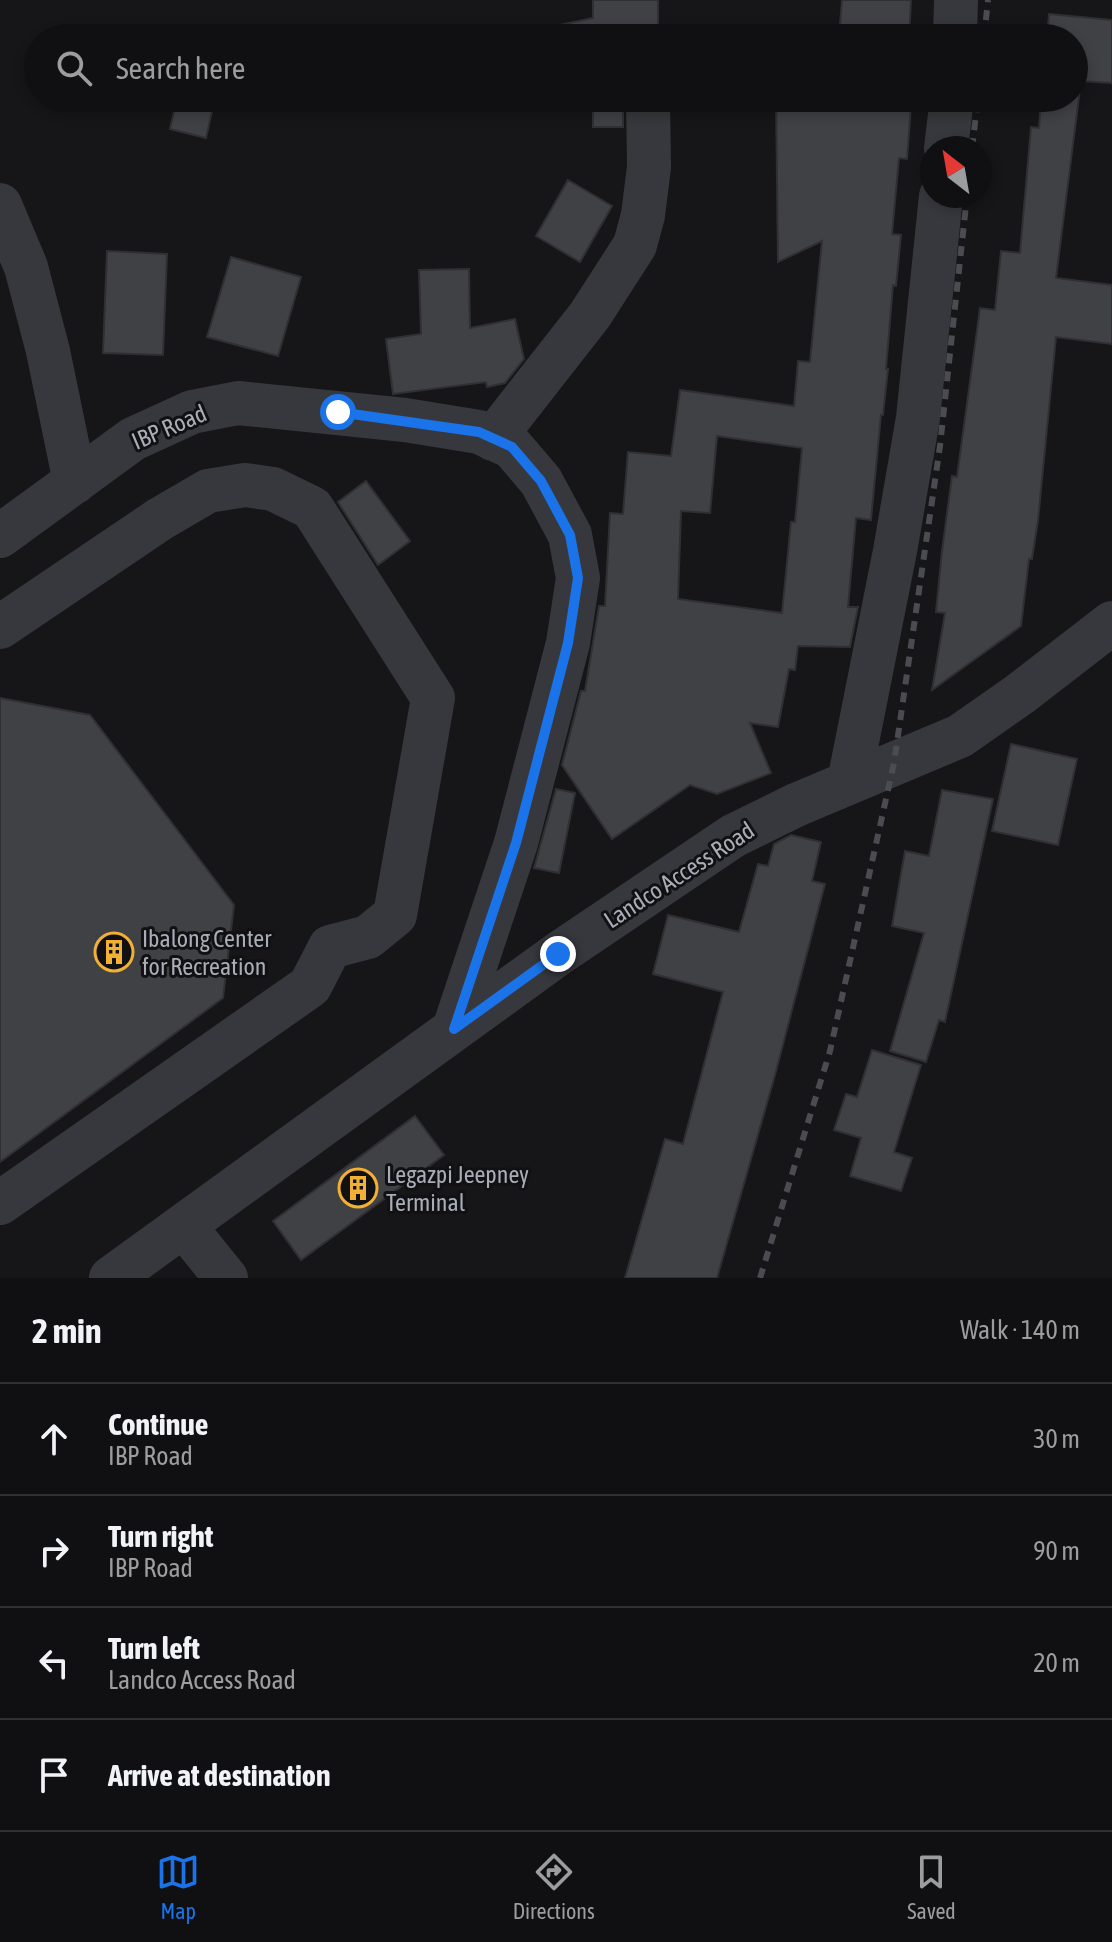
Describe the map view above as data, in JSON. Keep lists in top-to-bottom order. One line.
{"streets":{"street":["IBP Road","Landco Access Road"]},"crossings":[["IBP Road","Landco Access Road"]],"places":{"building":["Ibalong Center for Recreation","Legazpi Jeepney Terminal"]},"north":"top left","page":{"search":"Search here","heading":["2 min","Walk · 140 m"],"list":[["Continue","IBP Road","30 m"],["Turn right","IBP Road","90 m"],["Turn left","Landco Access Road","20 m"],"Arrive at destination"],"nav":["Map","Directions","Saved"]}}
